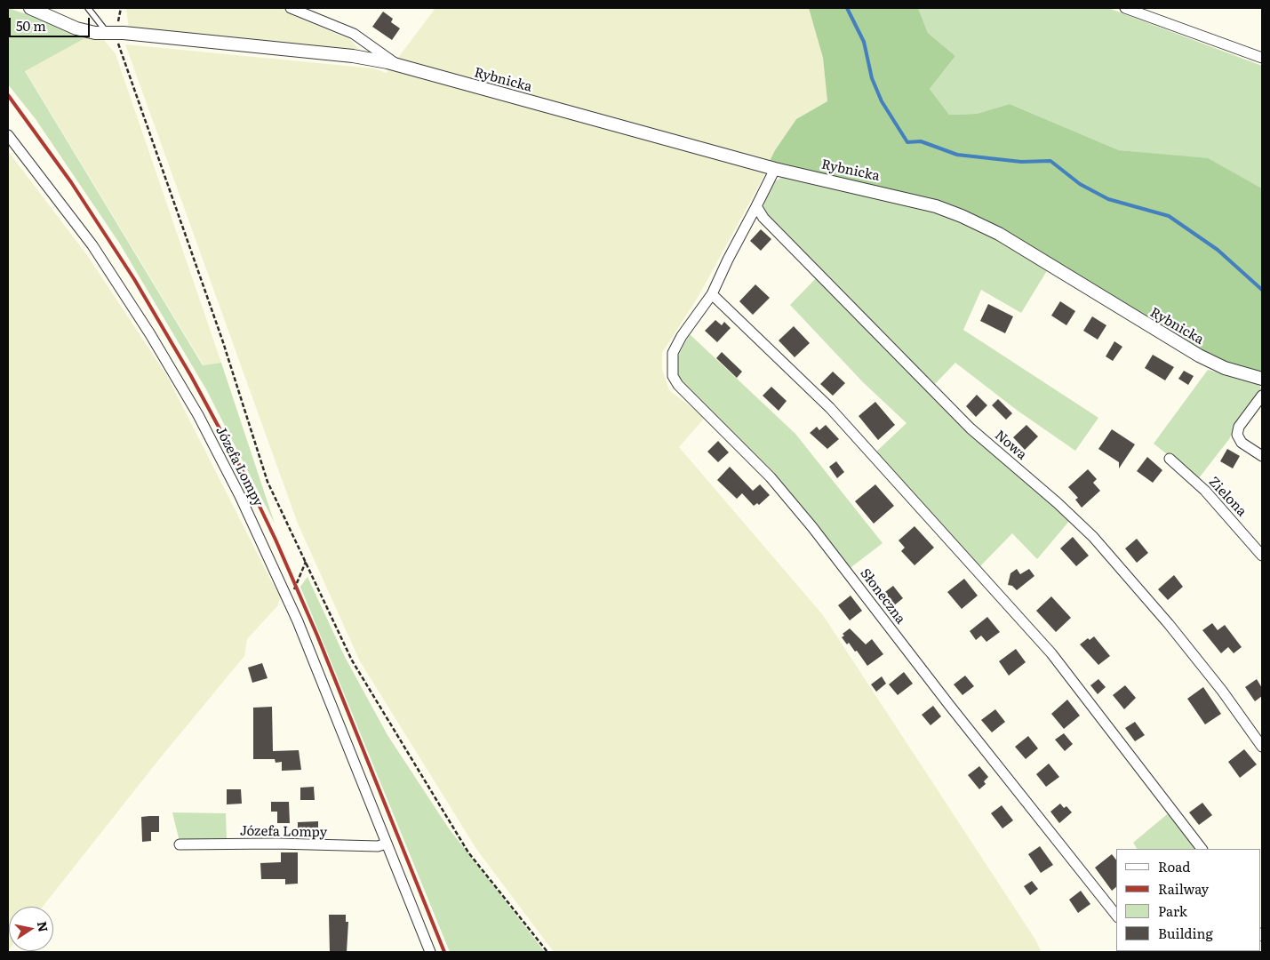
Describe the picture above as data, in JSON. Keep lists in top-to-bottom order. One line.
{"streets":{"street":["Rybnicka","Nowa","Józefa Lompy","Zielona","Słoneczna"]},"crossings":[["Nowa","Słoneczna"]],"legend":["Road","Railway","Park","Building"],"scale_bar":"50 m","north":"right"}
